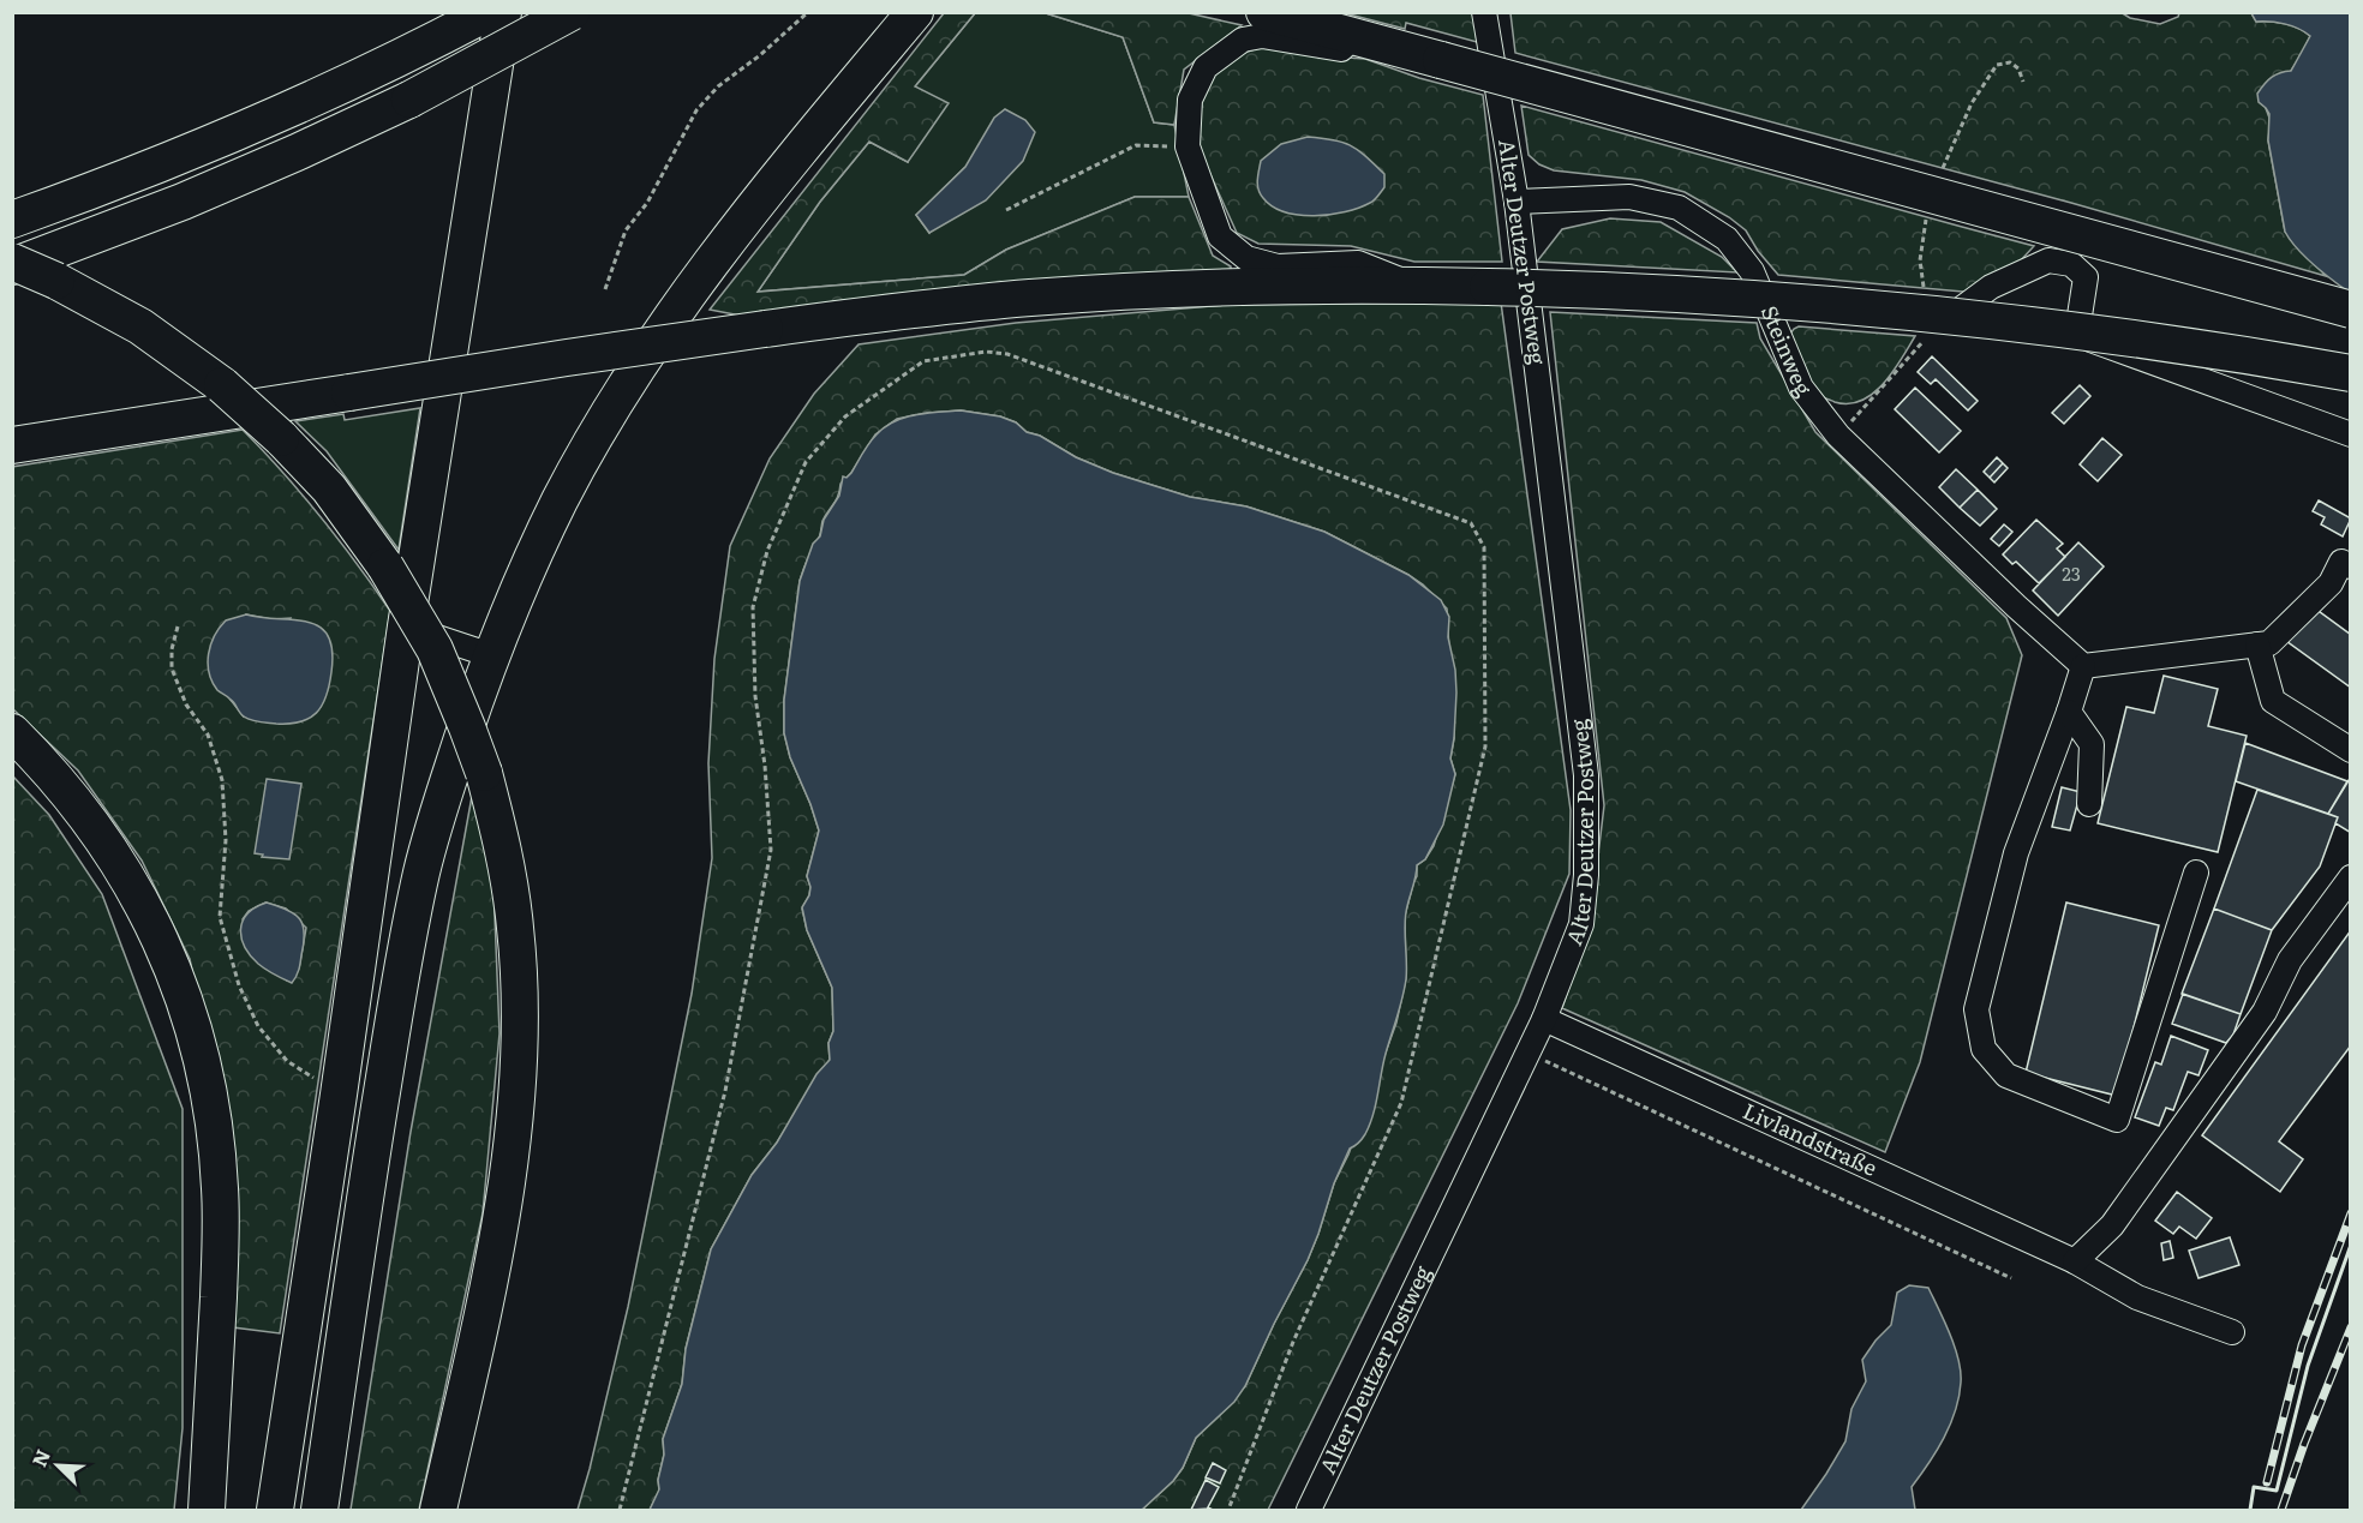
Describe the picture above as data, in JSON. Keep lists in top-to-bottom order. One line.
{"streets":{"street":["Alter Deutzer Postweg","Steinweg","Livlandstraße"]},"crossings":[["Alter Deutzer Postweg","Steinweg"],["Alter Deutzer Postweg","Livlandstraße"]],"house_numbers":["23"],"north":"top left"}
